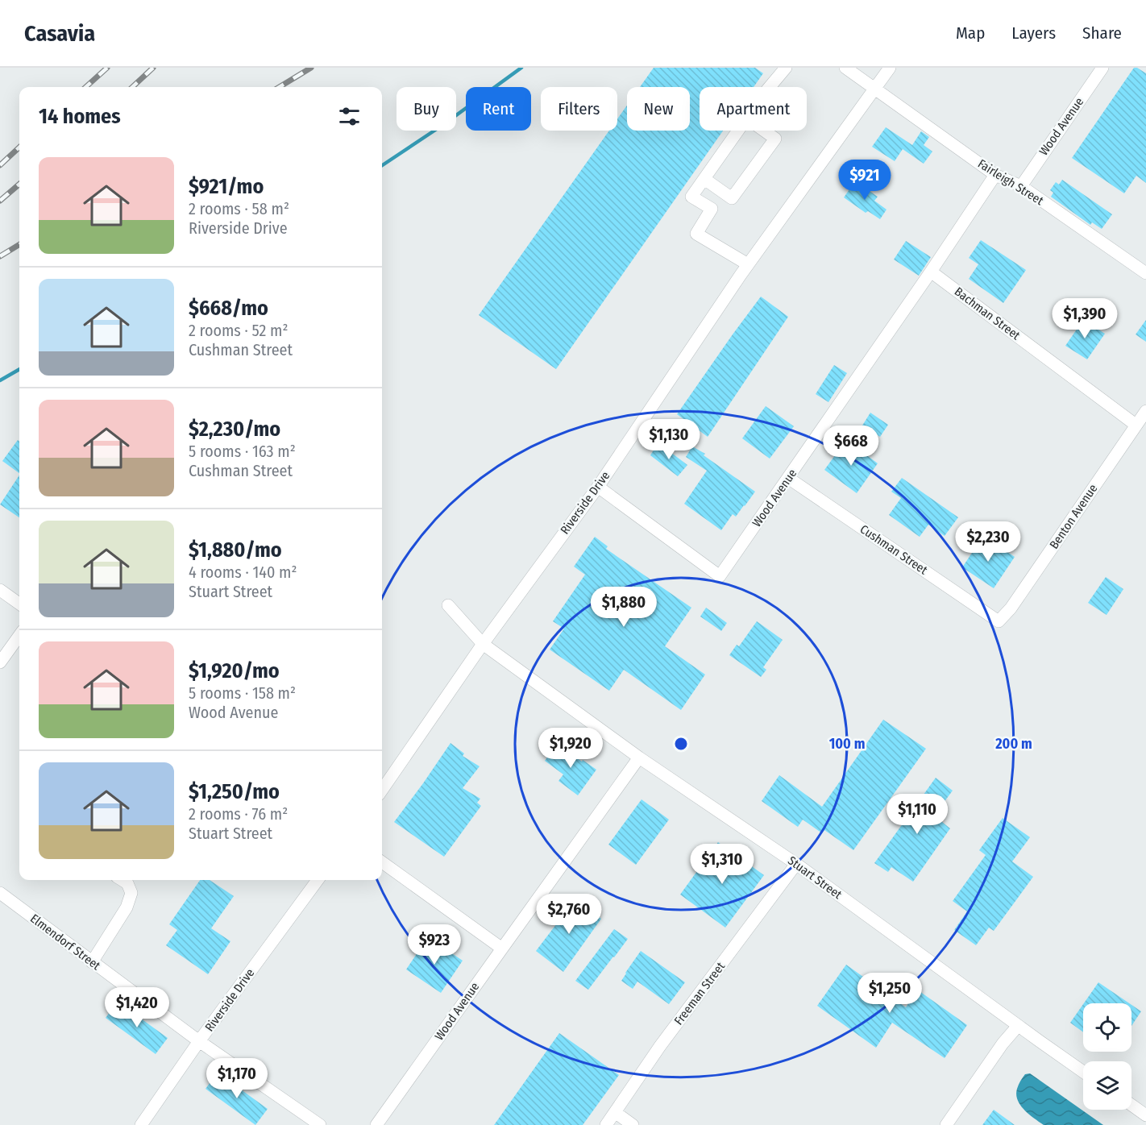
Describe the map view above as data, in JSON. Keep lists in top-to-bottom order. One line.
{"streets":{"street":["Wood Avenue","Fairleigh Street","Bachman Street","Riverside Drive","Benton Avenue","Cushman Street","Stuart Street","Elmendorf Street","Freeman Street"]},"crossings":[["Wood Avenue","Fairleigh Street"],["Wood Avenue","Bachman Street"],["Wood Avenue","Riverside Drive"],["Wood Avenue","Cushman Street"],["Wood Avenue","Stuart Street"],["Fairleigh Street","Riverside Drive"],["Bachman Street","Benton Avenue"],["Riverside Drive","Stuart Street"],["Riverside Drive","Elmendorf Street"],["Benton Avenue","Cushman Street"],["Stuart Street","Freeman Street"]],"page":{"header":"Casavia","nav":["Map","Layers","Share"],"chip":["Buy","Rent","Filters","New","Apartment"],"heading":"14 homes","list":[{"name":"$921/mo","note":"2 rooms · 58 m² · Riverside Drive"},{"name":"$668/mo","note":"2 rooms · 52 m² · Cushman Street"},{"name":"$2,230/mo","note":"5 rooms · 163 m² · Cushman Street"},{"name":"$1,880/mo","note":"4 rooms · 140 m² · Stuart Street"},{"name":"$1,920/mo","note":"5 rooms · 158 m² · Wood Avenue"},{"name":"$1,250/mo","note":"2 rooms · 76 m² · Stuart Street"}],"price":["$921","$1,390","$1,130","$668","$2,230","$1,880","$1,920","$1,110","$1,310","$2,760","$923","$1,250","$1,420","$1,170"]},"rings":["100 m","200 m"]}
